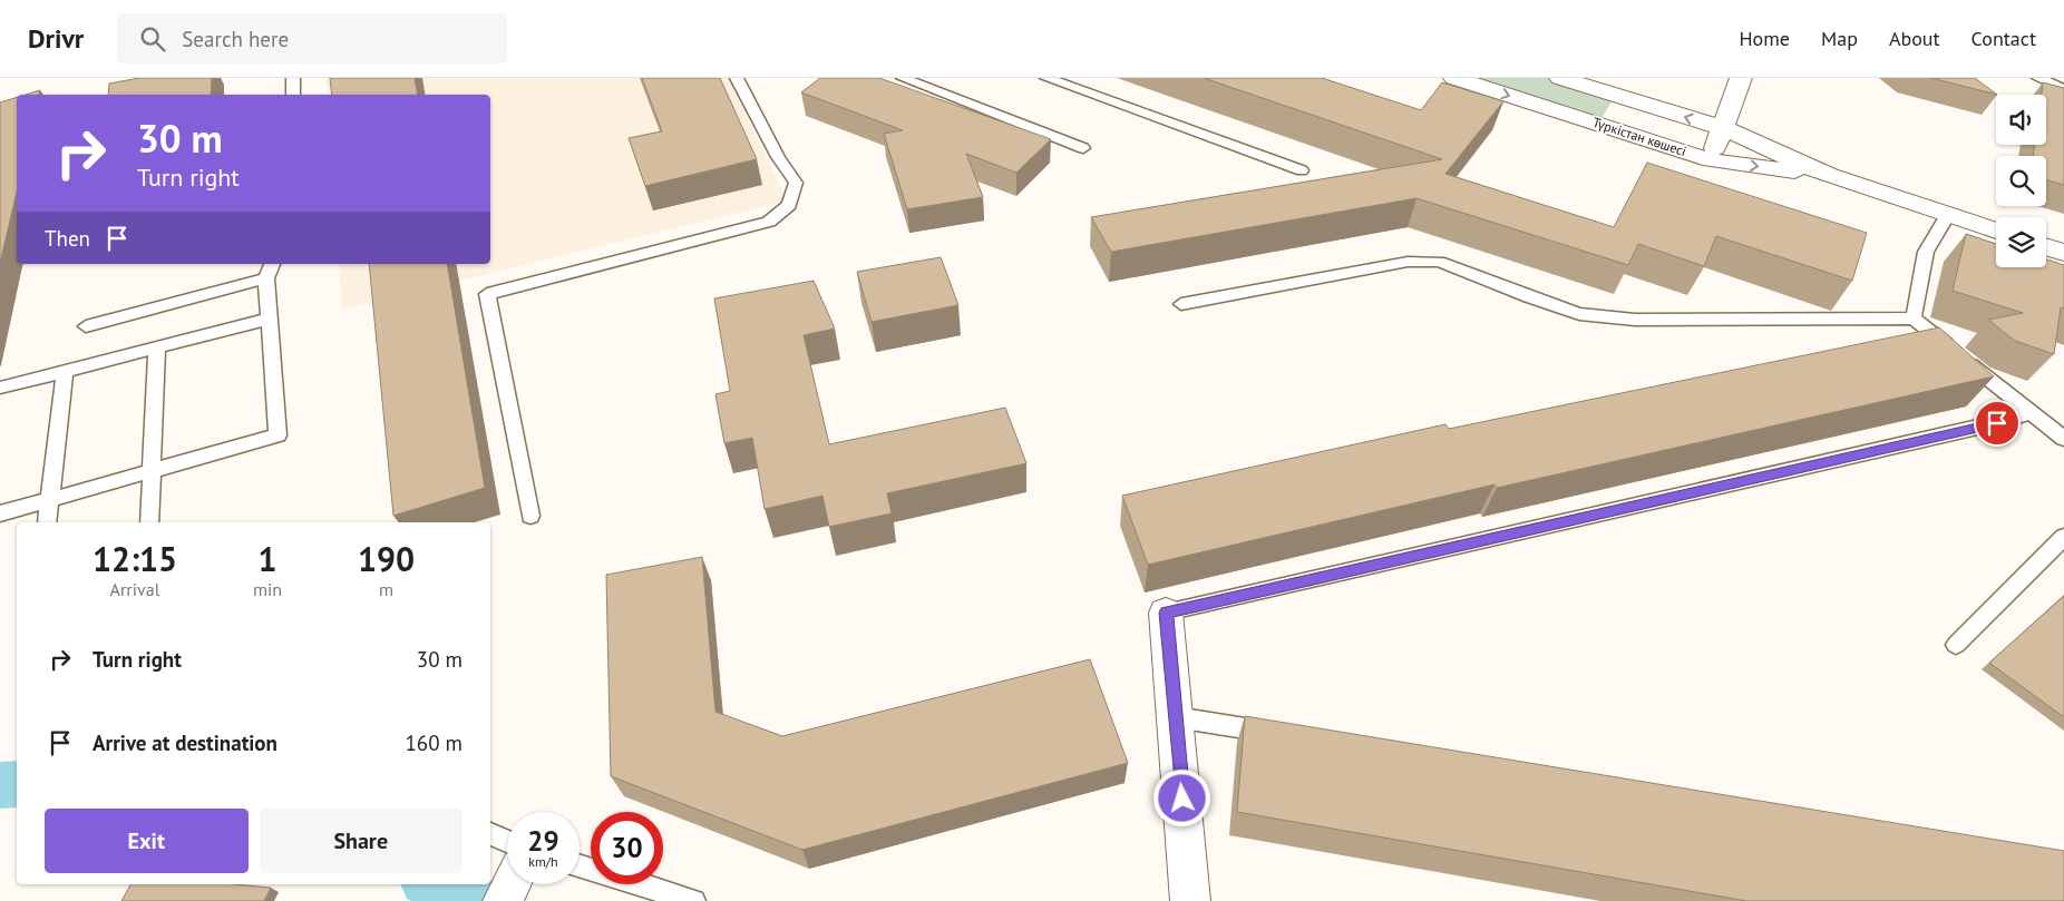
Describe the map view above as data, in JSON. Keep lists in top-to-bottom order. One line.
{"streets":{"main road":["Түркістан көшесі"]},"page":{"header":"Drivr","search":"Search here","nav":["Home","Map","About","Contact"],"turn":["30 m","Turn right"],"then":"Then","eta":["12:15","Arrival","1","min","190","m"],"list":[{"name":"Turn right","value":"30 m"},{"name":"Arrive at destination","value":"160 m"}],"buttons":["Exit","Share"],"speed":"29 km/h","limit":"30"}}
